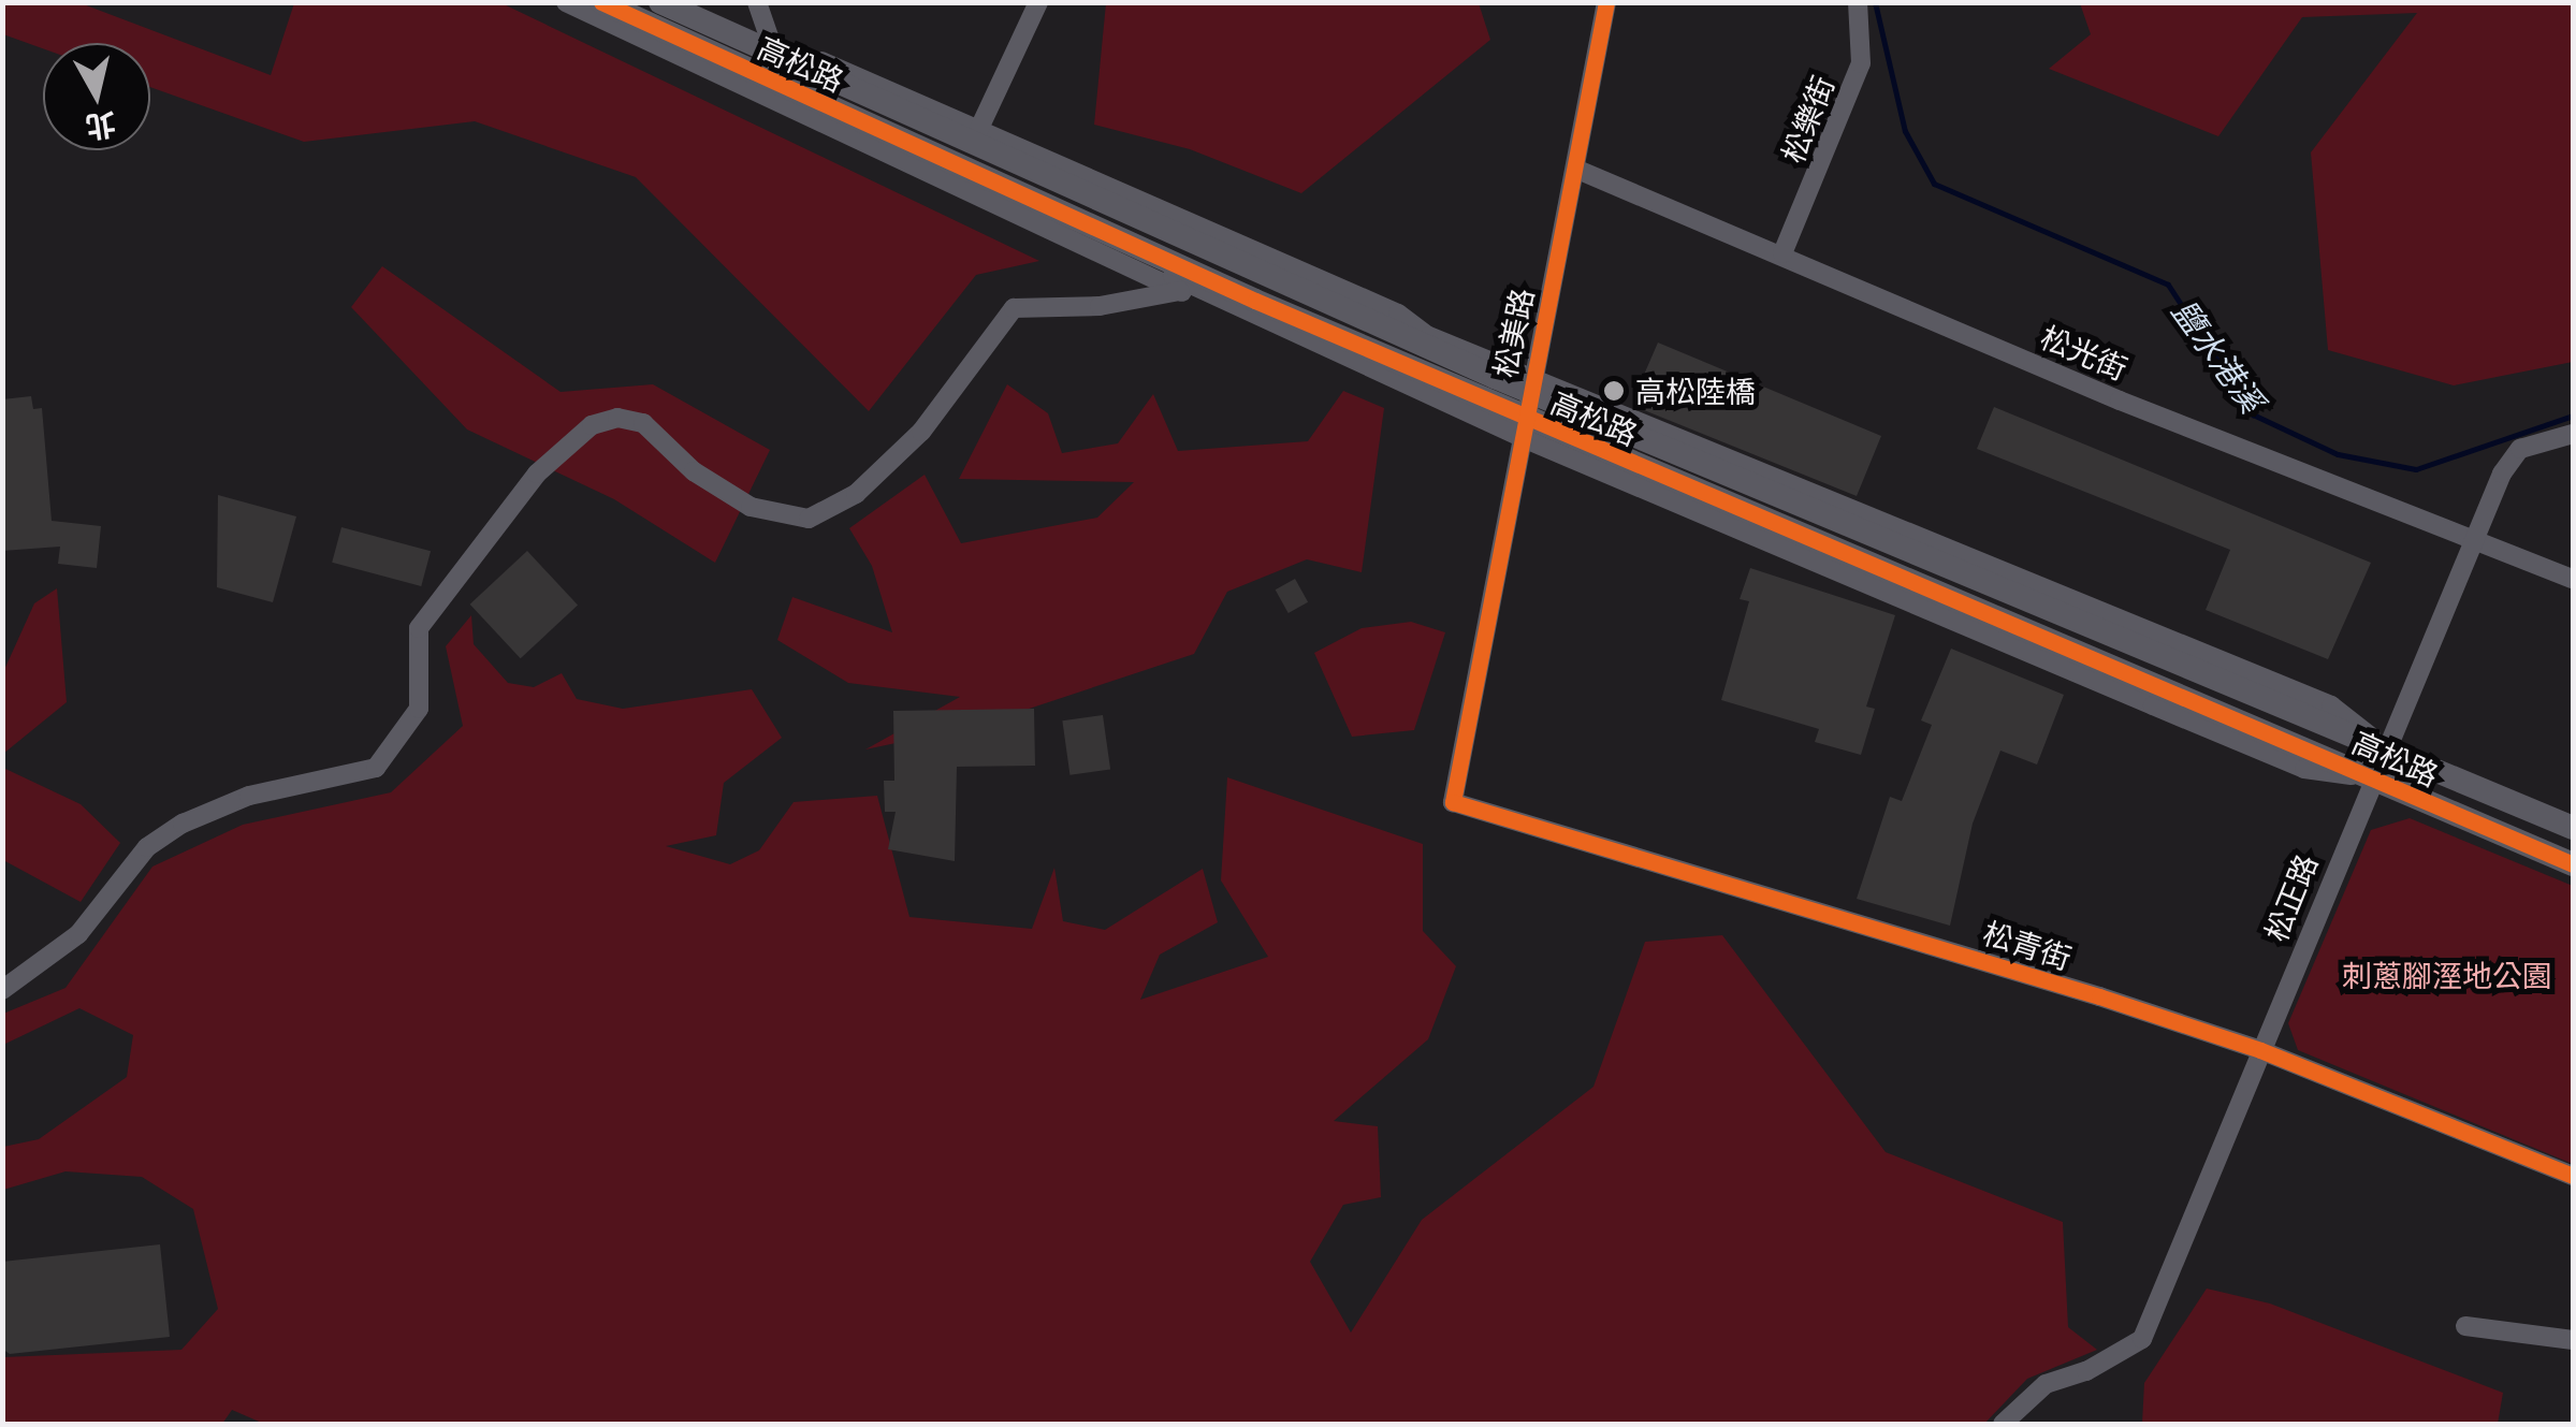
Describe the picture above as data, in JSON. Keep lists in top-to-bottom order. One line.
{"streets":{"street":["高松路","松樂街","松美路","松光街","松正路","松青街"]},"crossings":[["高松路","松美路"],["高松路","松正路"],["松樂街","松光街"],["松美路","松光街"],["松美路","松青街"],["松光街","松正路"],["松正路","松青街"]],"water":["鹽水港溪"],"parks":["刺蔥腳溼地公園"],"places":["高松陸橋"],"north":"bottom"}
